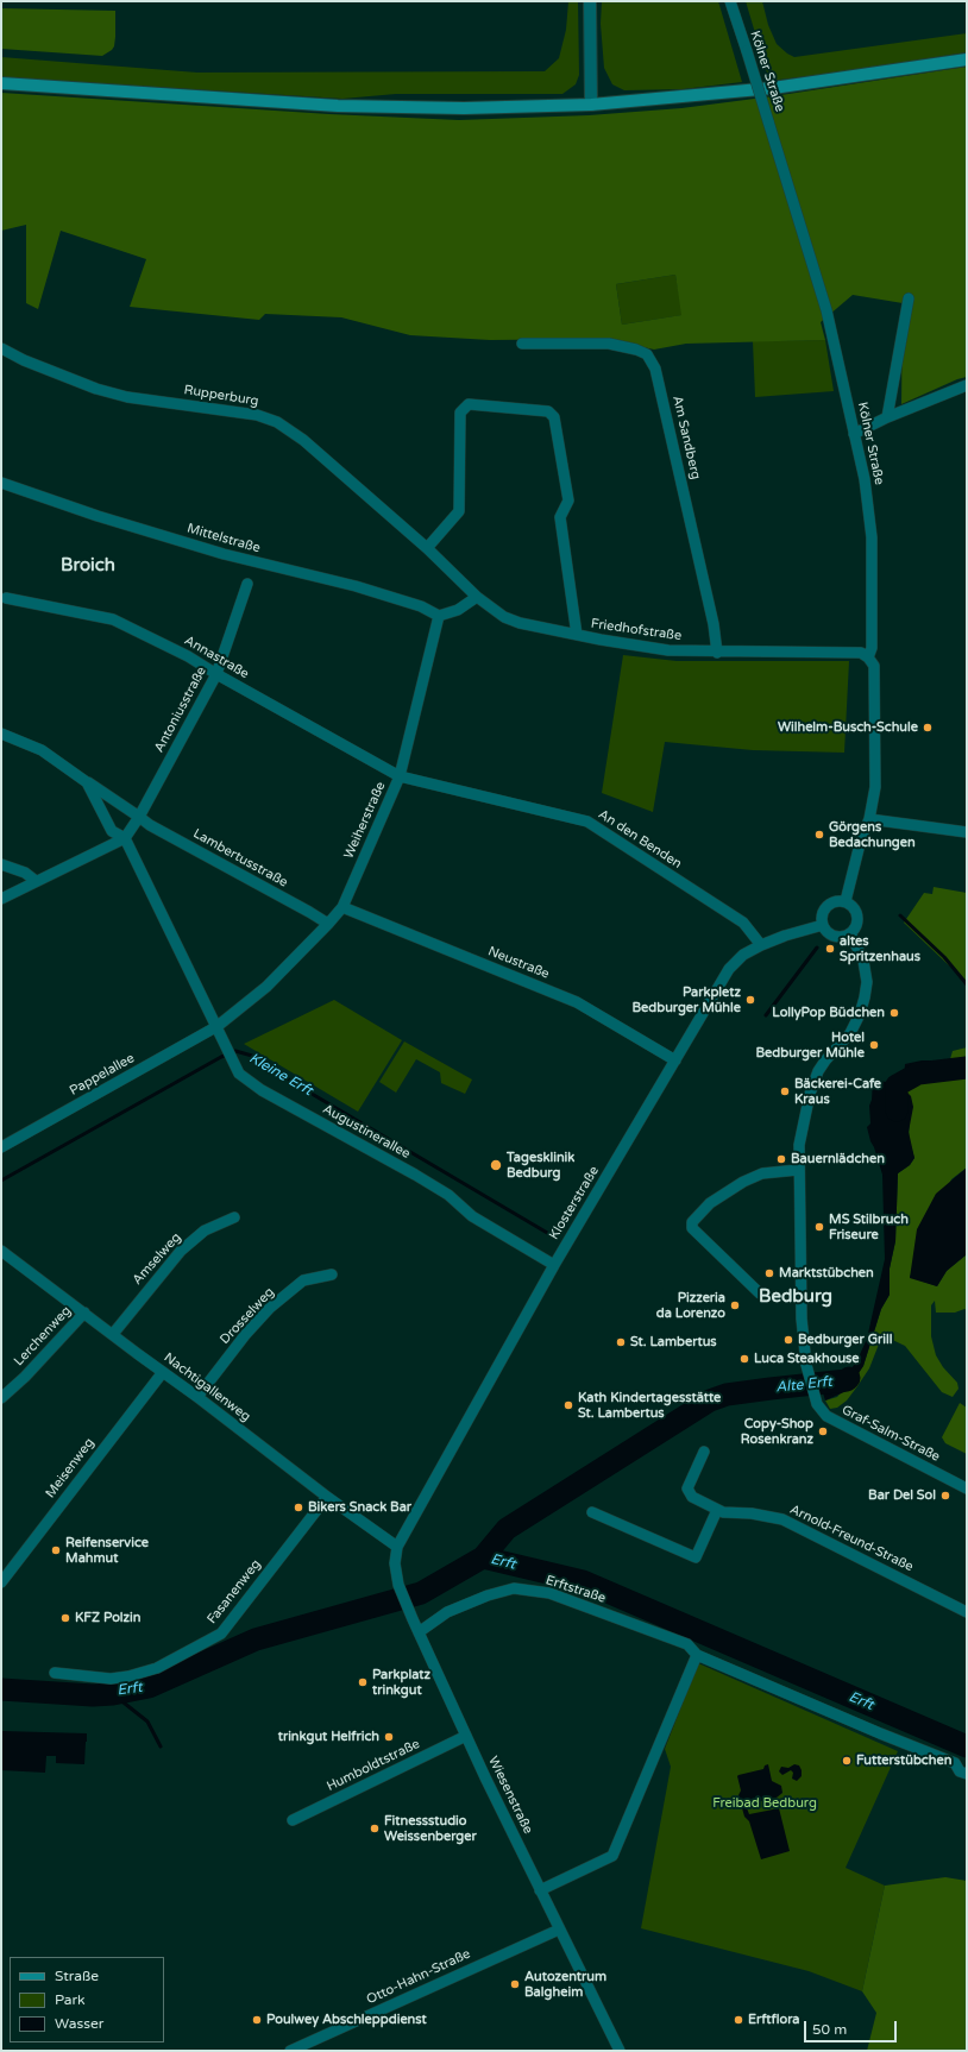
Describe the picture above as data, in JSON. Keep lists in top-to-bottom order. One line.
{"streets":{"street":["Kölner Straße","Rupperburg","Am Sandberg","Mittelstraße","Friedhofstraße","Annastraße","Antoniusstraße","Weiherstraße","An den Benden","Lambertusstraße","Neustraße","Pappelallee","Augustinerallee","Klosterstraße","Amselweg","Drosselweg","Lerchenweg","Nachtigallenweg","Graf-Salm-Straße","Meisenweg","Arnold-Freund-Straße","Erftstraße","Fasanenweg","Humboldtstraße","Wiesenstraße","Otto-Hahn-Straße"]},"crossings":[["Kölner Straße","Friedhofstraße"],["Kölner Straße","Klosterstraße"],["Rupperburg","Friedhofstraße"],["Am Sandberg","Friedhofstraße"],["Mittelstraße","Weiherstraße"],["Annastraße","Antoniusstraße"],["Annastraße","Weiherstraße"],["Annastraße","An den Benden"],["Antoniusstraße","Lambertusstraße"],["Antoniusstraße","Augustinerallee"],["Weiherstraße","An den Benden"],["Weiherstraße","Lambertusstraße"],["Weiherstraße","Neustraße"],["Weiherstraße","Pappelallee"],["Weiherstraße","Augustinerallee"],["An den Benden","Klosterstraße"],["Lambertusstraße","Augustinerallee"],["Neustraße","Klosterstraße"],["Pappelallee","Augustinerallee"],["Augustinerallee","Klosterstraße"],["Klosterstraße","Nachtigallenweg"],["Klosterstraße","Wiesenstraße"],["Amselweg","Nachtigallenweg"],["Drosselweg","Nachtigallenweg"],["Lerchenweg","Nachtigallenweg"],["Nachtigallenweg","Meisenweg"],["Nachtigallenweg","Fasanenweg"],["Nachtigallenweg","Wiesenstraße"],["Erftstraße","Wiesenstraße"],["Humboldtstraße","Wiesenstraße"],["Wiesenstraße","Otto-Hahn-Straße"]],"districts":["Broich","Bedburg"],"water":["Kleine Erft","Alte Erft","Erft"],"parks":["Freibad Bedburg"],"places":["Wilhelm-Busch-Schule","Görgens Bedachungen","altes Spritzenhaus","Parkpletz Bedburger Mühle","LollyPop Büdchen","Hotel Bedburger Mühle","Bäckerei-Cafe Kraus","Bauernlädchen","Tagesklinik Bedburg","MS Stilbruch Friseure","Marktstübchen","Pizzeria da Lorenzo","Bedburger Grill","St. Lambertus","Luca Steakhouse","Kath Kindertagesstätte St. Lambertus","Copy-Shop Rosenkranz","Bar Del Sol","Bikers Snack Bar","Reifenservice Mahmut","KFZ Polzin","Parkplatz trinkgut","trinkgut Helfrich","Futterstübchen","Fitnessstudio Weissenberger","Autozentrum Balgheim","Poulwey Abschleppdienst","Erftflora"],"legend":["Straße","Park","Wasser"],"scale_bar":"50 m"}
